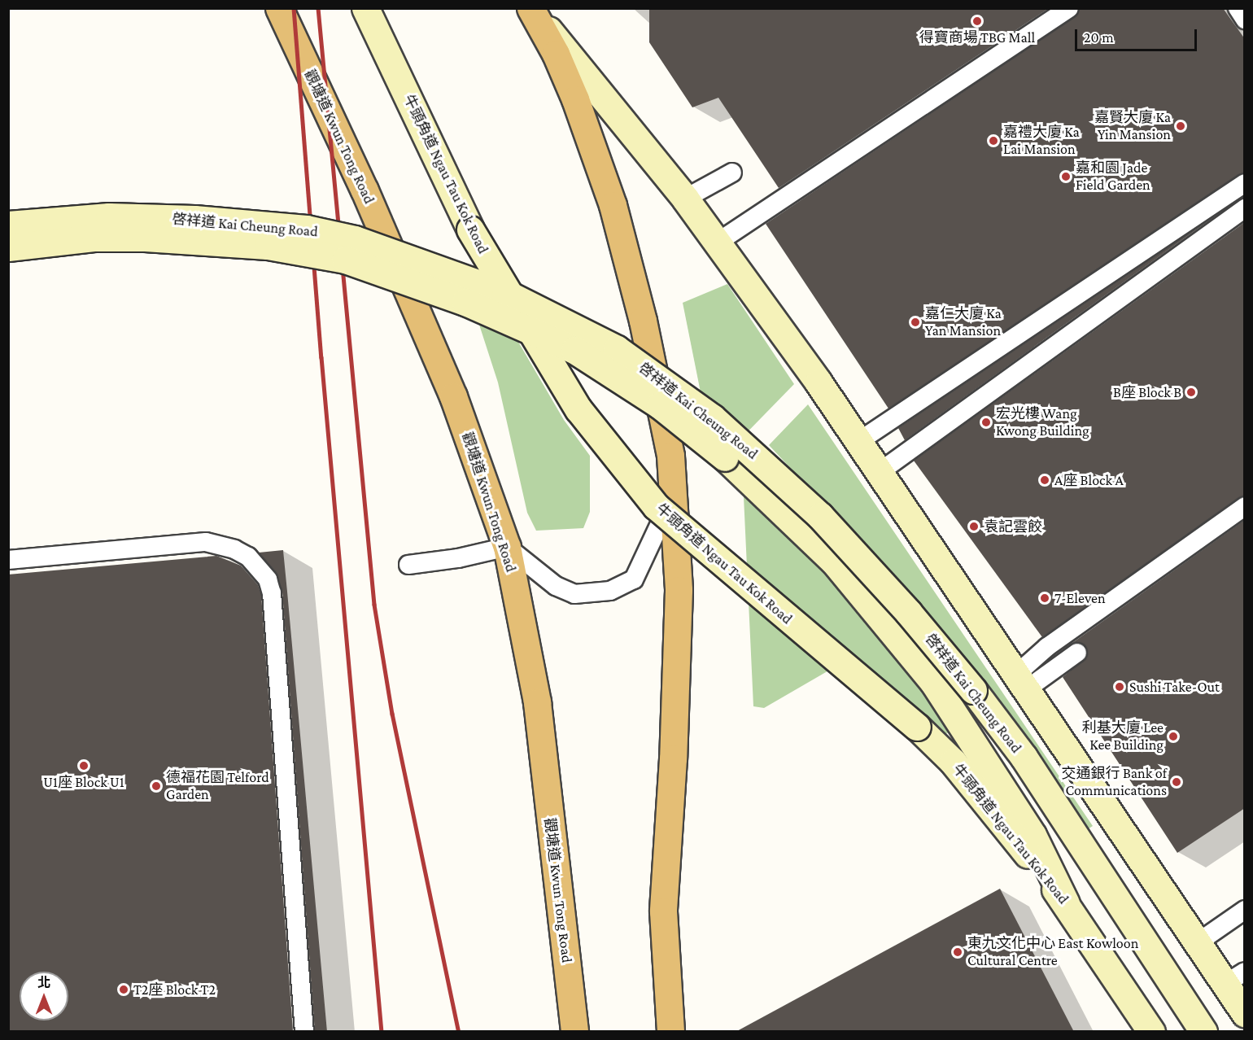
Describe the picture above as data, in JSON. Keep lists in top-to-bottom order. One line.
{"streets":{"highway":["觀塘道 Kwun Tong Road"],"main road":["牛頭角道 Ngau Tau Kok Road","啓祥道 Kai Cheung Road"]},"crossings":[["牛頭角道 Ngau Tau Kok Road","啓祥道 Kai Cheung Road"]],"places":["得寶商場 TBG Mall","嘉賢大廈 Ka Yin Mansion","嘉禮大廈 Ka Lai Mansion","嘉和園 Jade Field Garden","嘉仁大廈 Ka Yan Mansion","B座 Block B","宏光樓 Wang Kwong Building","A座 Block A","袁記雲餃","7-Eleven","Sushi Take-Out","利基大廈 Lee Kee Building","U1座 Block U1","交通銀行 Bank of Communications","德福花園 Telford Garden","東九文化中心 East Kowloon Cultural Centre","T2座 Block T2"],"scale_bar":"20 m","north":"top"}
